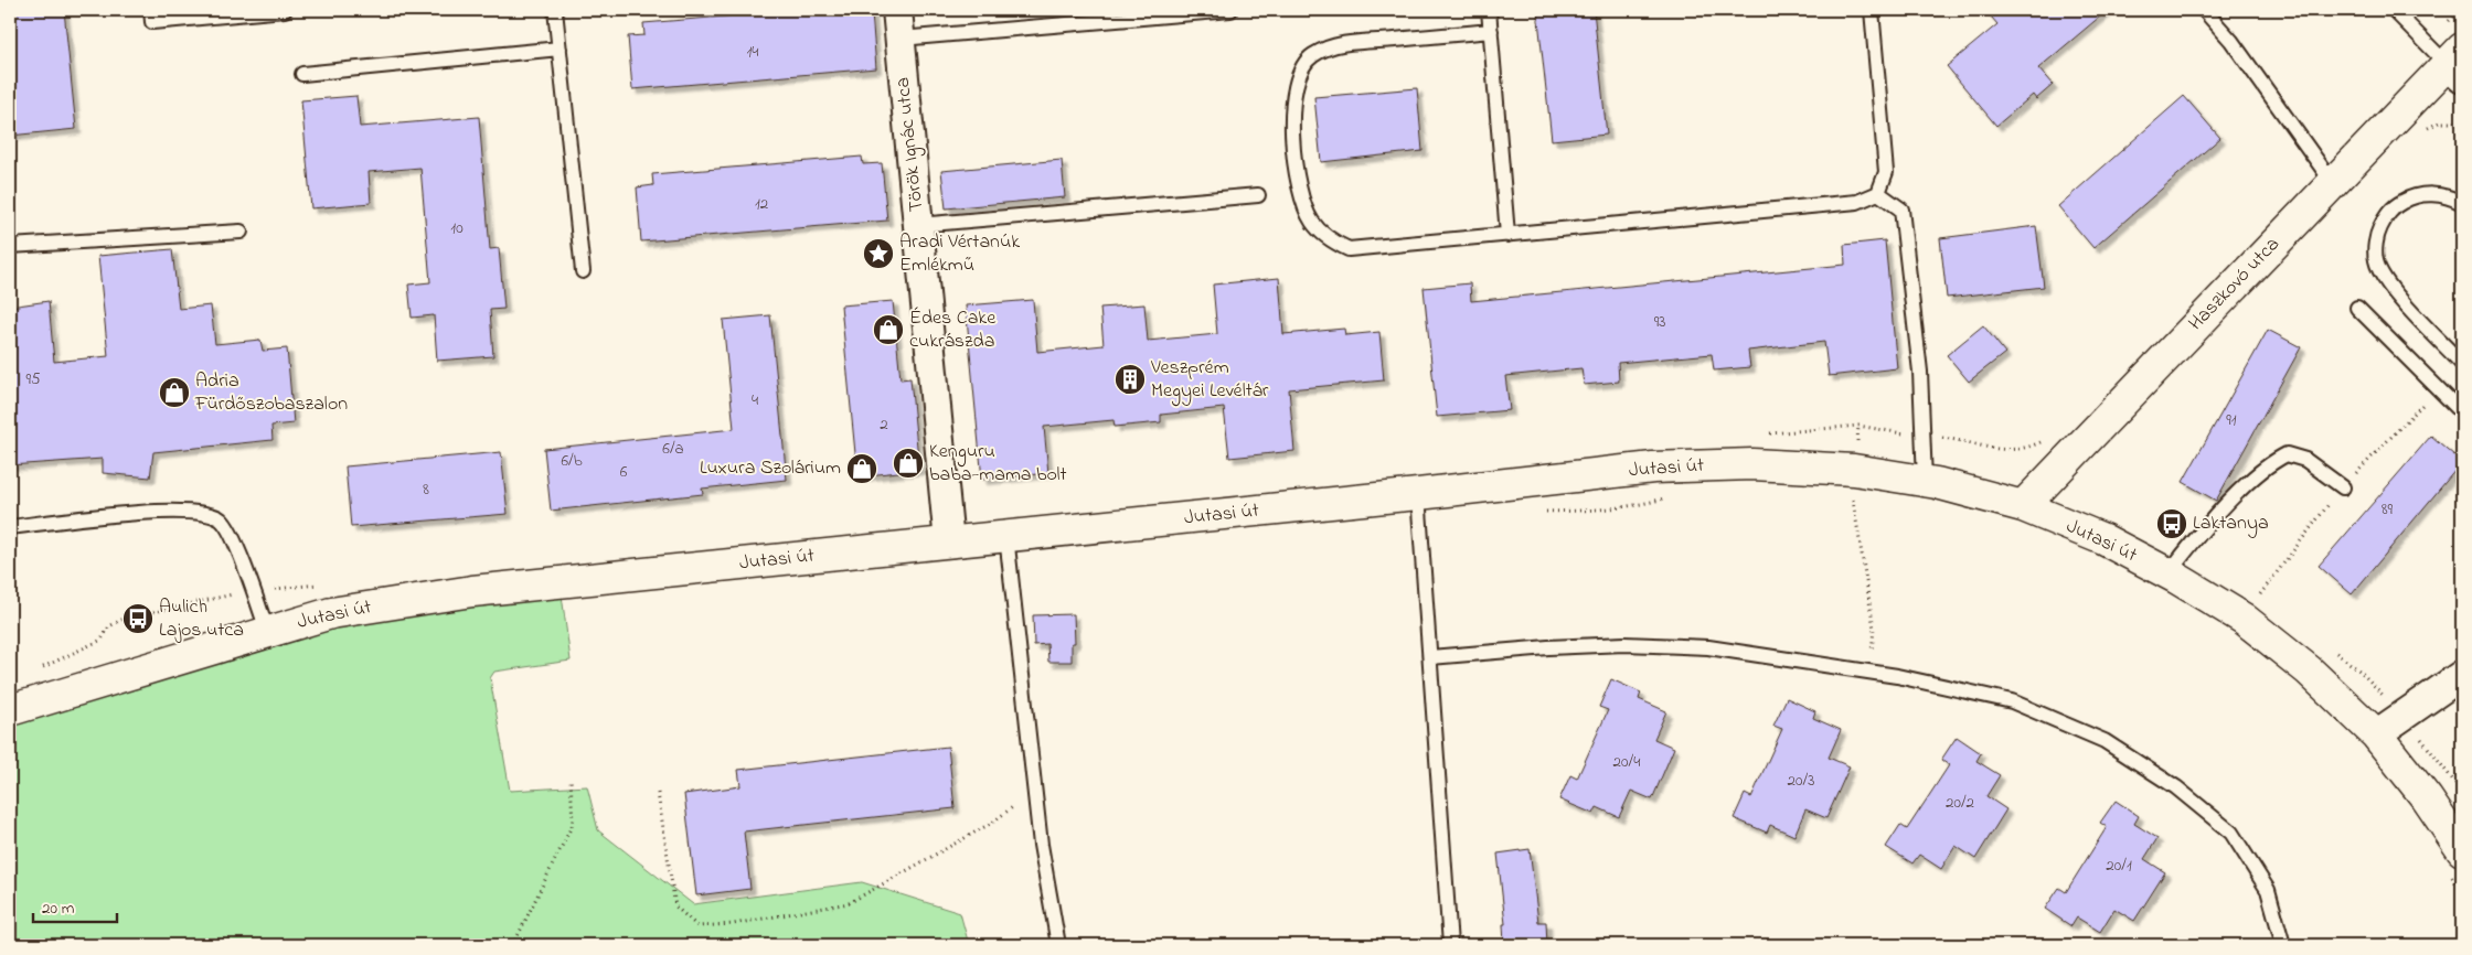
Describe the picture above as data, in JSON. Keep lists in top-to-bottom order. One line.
{"streets":{"street":["Török Ignác utca","Haszkovó utca","Jutasi út"]},"crossings":[["Török Ignác utca","Jutasi út"],["Haszkovó utca","Jutasi út"]],"places":{"place":["Aradi Vértanúk Emlékmű"],"shop":["Édes Cake cukrászda","Adria Fürdőszobaszalon","Kenguru baba-mama bolt","Luxura Szolárium"],"building":["Veszprém Megyei Levéltár"],"bus stop":["Laktanya","Aulich Lajos utca"]},"house_numbers":["14","12","10","93","95","4","91","2","6/a","6/b","6","8","89","20/4","20/3","20/2","20/1"],"scale_bar":"20 m"}
